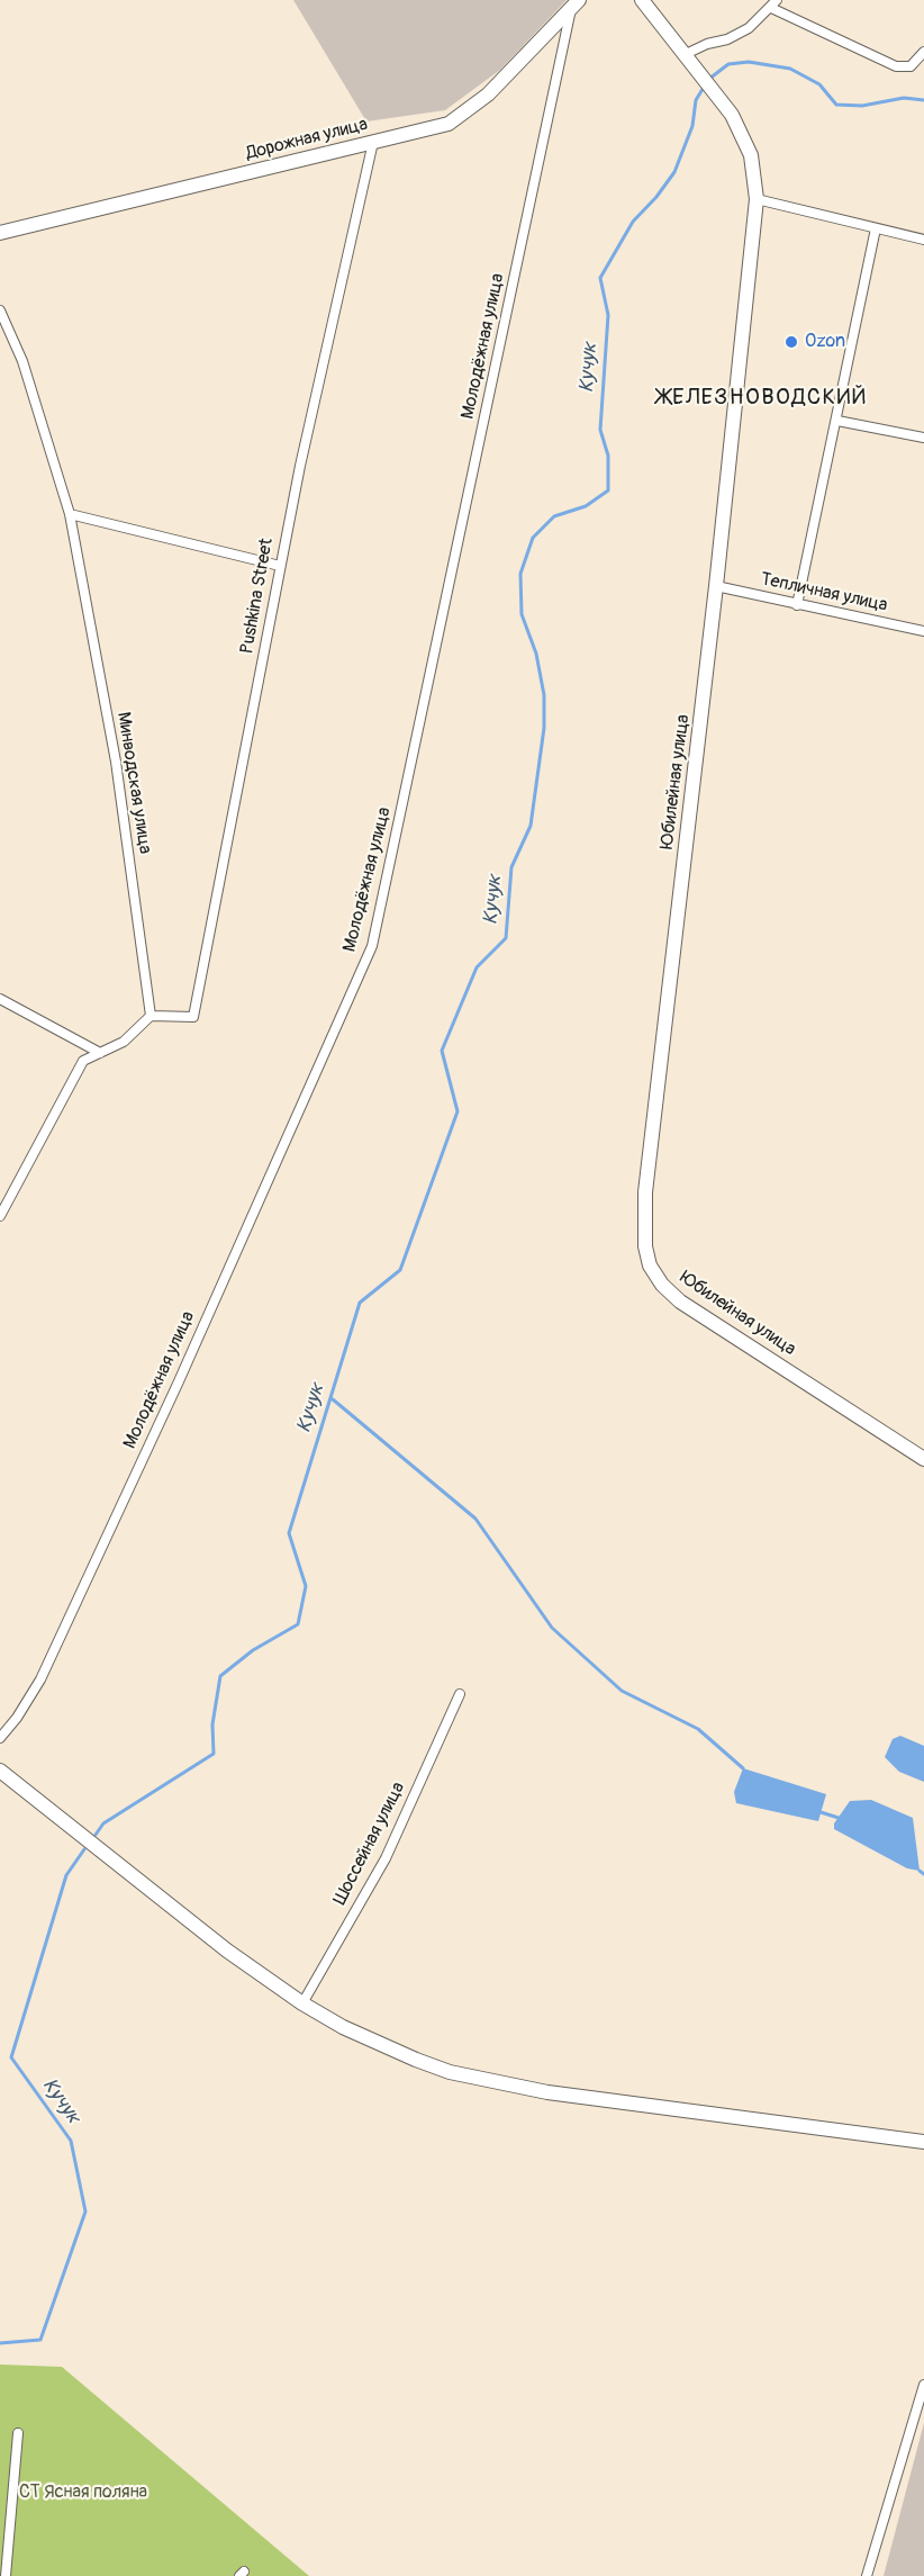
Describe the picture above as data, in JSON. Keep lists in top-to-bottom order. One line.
{"streets":{"street":["Дорожная улица","Молодёжная улица","Тепличная улица","Pushkina Street","Юбилейная улица","Минводская улица","Шоссейная улица"]},"crossings":[["Дорожная улица","Молодёжная улица"],["Дорожная улица","Pushkina Street"],["Тепличная улица","Юбилейная улица"],["Pushkina Street","Минводская улица"]],"districts":["ЖЕЛЕЗНОВОДСКИЙ"],"water":["Кучук"],"parks":["СТ Ясная поляна"],"places":["Ozon"]}
